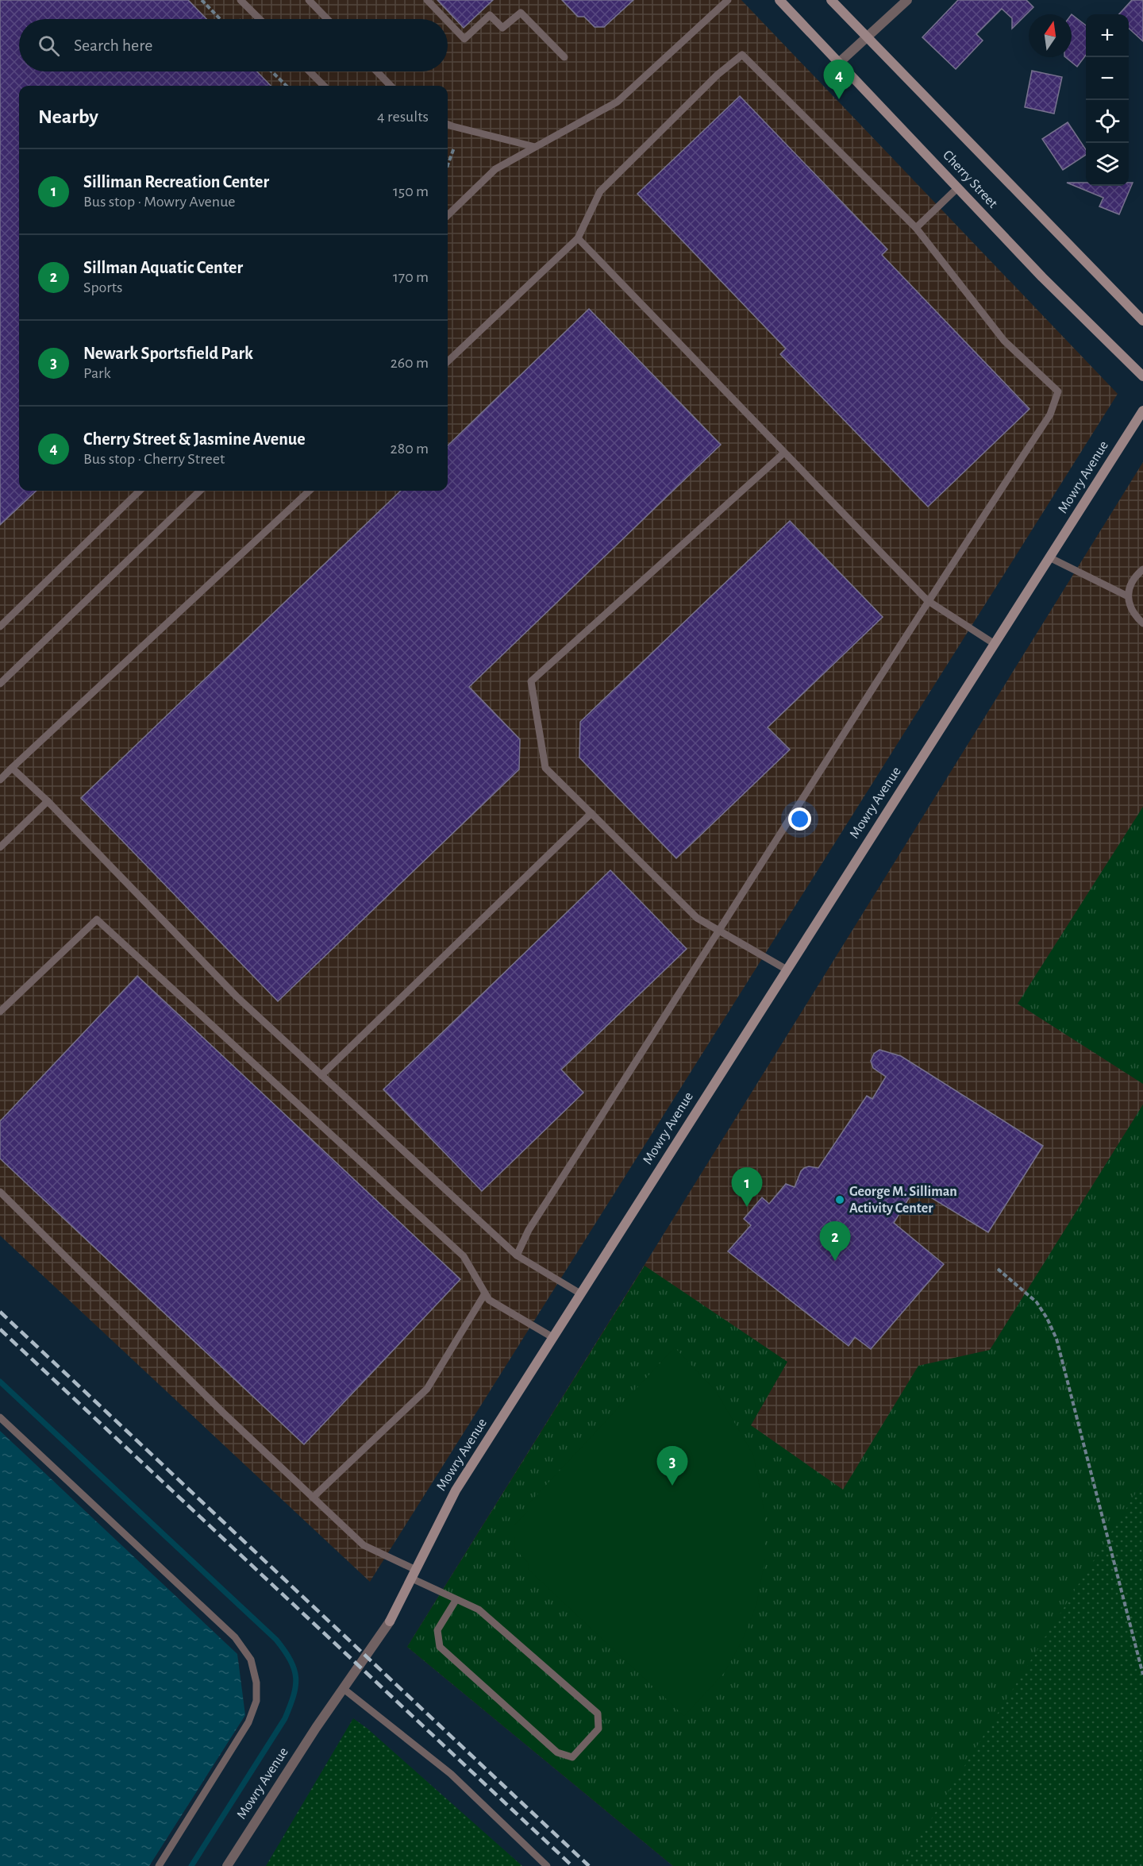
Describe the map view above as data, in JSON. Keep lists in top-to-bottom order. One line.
{"streets":{"main road":["Cherry Street","Mowry Avenue"]},"places":["George M. Silliman Activity Center"],"north":"top","page":{"map_buttons":["+","−"],"search":"Search here","pins":["4","1","2","3"],"heading":["Nearby","4 results"],"list":[{"mark":"1","name":"Silliman Recreation Center","note":"Bus stop · Mowry Avenue","value":"150 m"},{"mark":"2","name":"Sillman Aquatic Center","note":"Sports","value":"170 m"},{"mark":"3","name":"Newark Sportsfield Park","note":"Park","value":"260 m"},{"mark":"4","name":"Cherry Street & Jasmine Avenue","note":"Bus stop · Cherry Street","value":"280 m"}]}}
